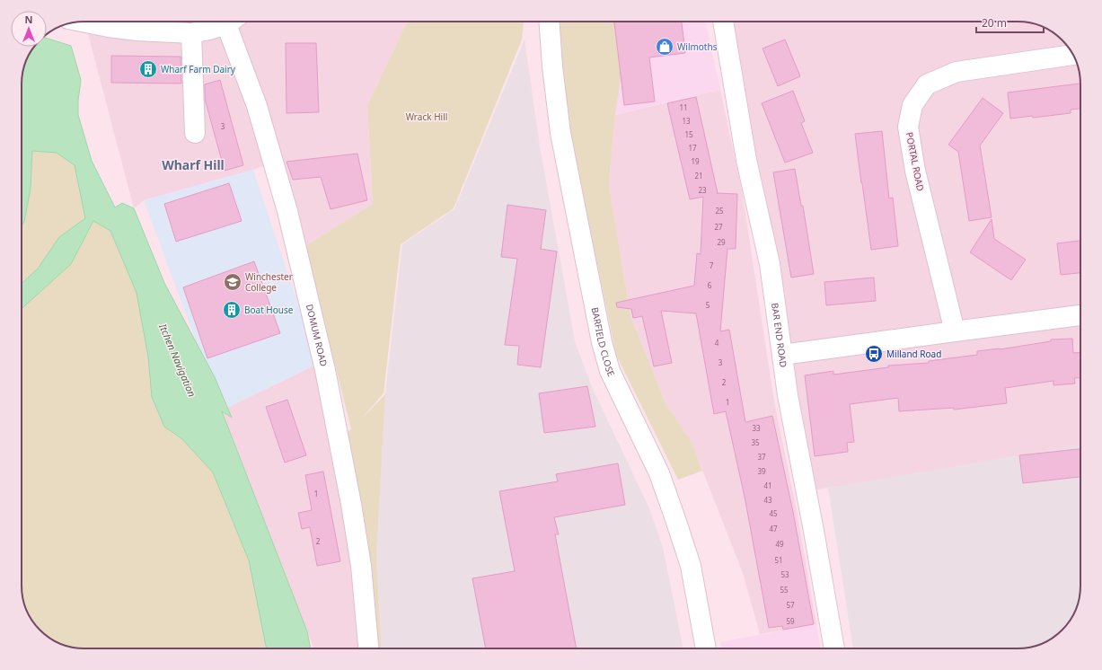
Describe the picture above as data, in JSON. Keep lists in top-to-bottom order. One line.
{"streets":{"street":["PORTAL ROAD","DOMUM ROAD","BAR END ROAD","BARFIELD CLOSE"]},"districts":["Wharf Hill"],"water":["Itchen Navigation"],"parks":["Wrack Hill"],"places":{"shop":["Wilmoths"],"building":["Wharf Farm Dairy","Boat House"],"school or university":["Winchester College"],"bus stop":["Milland Road"]},"house_numbers":["11","13","3","15","17","19","21","23","25","27","29","7","6","5","4","3","2","1","33","35","37","39","41","1","43","45","47","2","49","51","53","55","57","59"],"scale_bar":"20 m","north":"top"}
